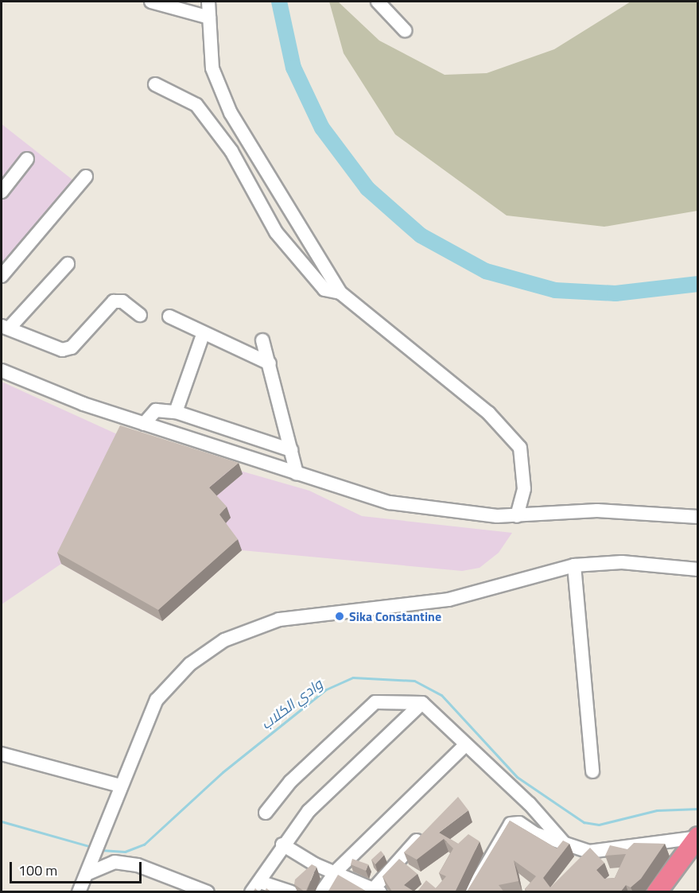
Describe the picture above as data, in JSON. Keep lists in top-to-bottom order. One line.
{"water":["وادي الكلاب"],"places":["Sika Constantine"],"scale_bar":"100 m"}
